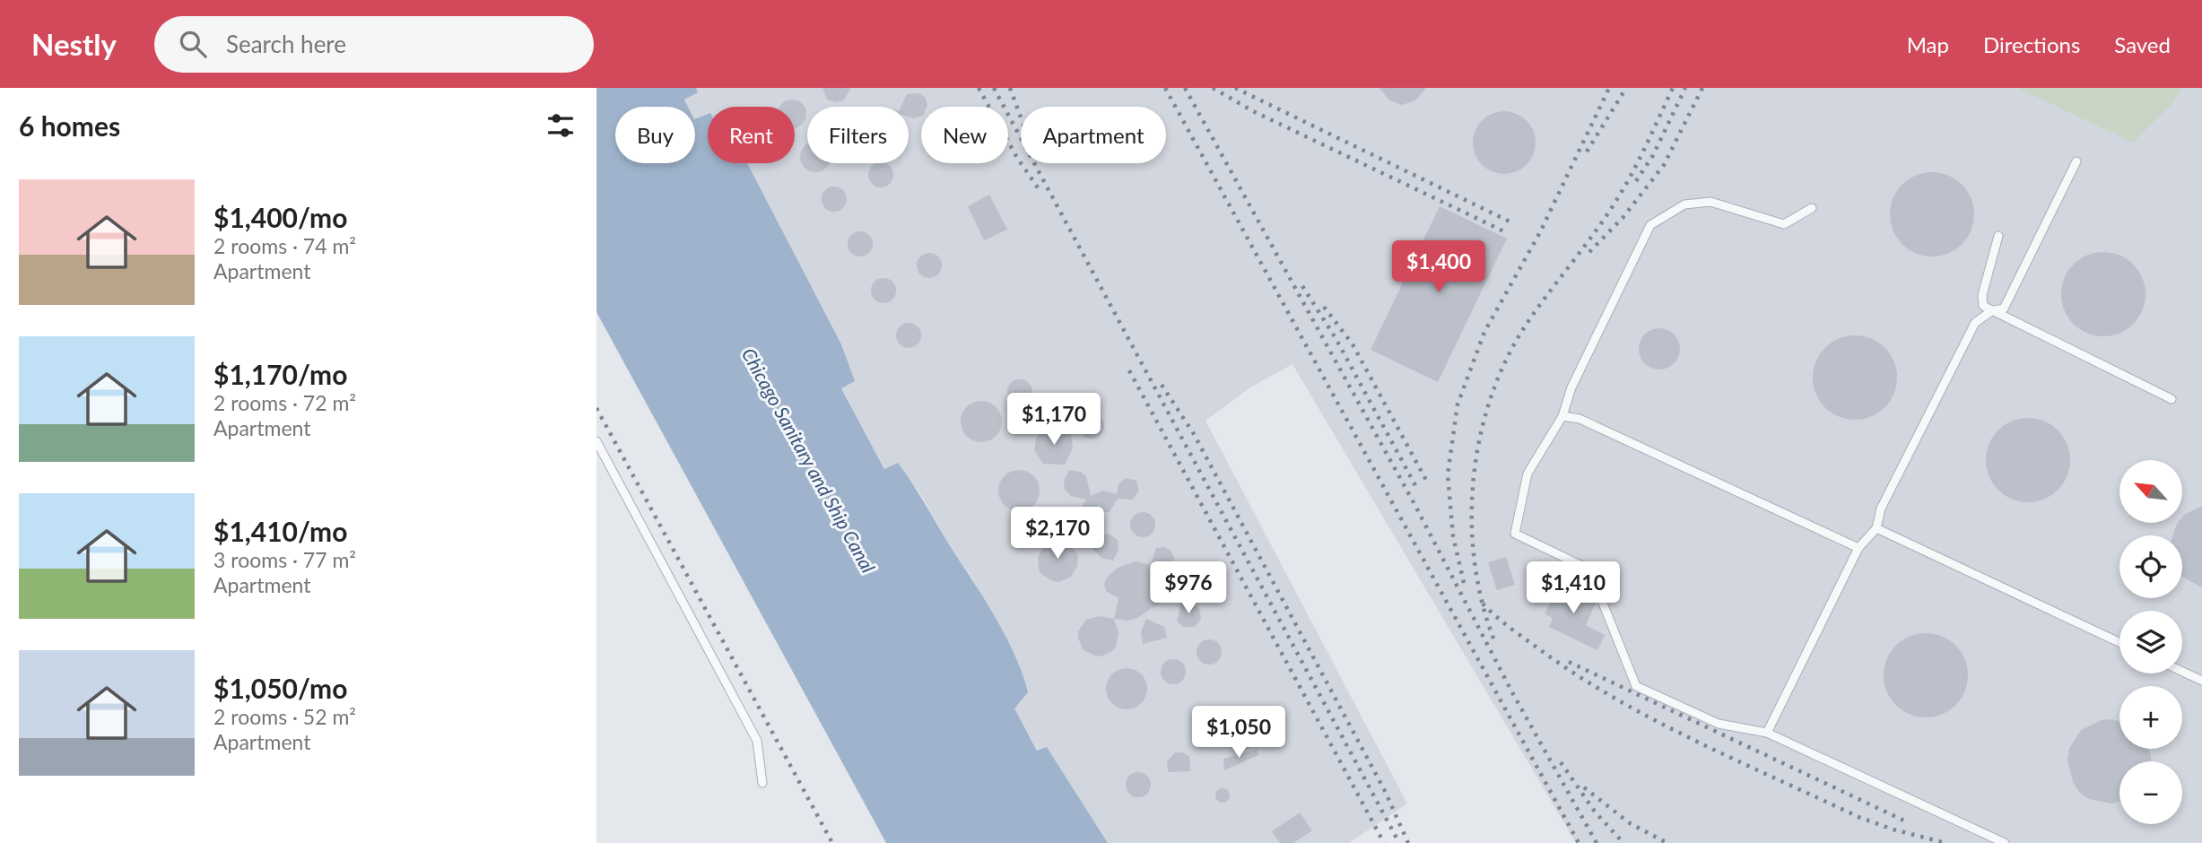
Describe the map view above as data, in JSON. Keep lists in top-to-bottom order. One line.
{"water":["Chicago Sanitary and Ship Canal"],"north":"top left","page":{"header":"Nestly","search":"Search here","nav":["Map","Directions","Saved"],"heading":"6 homes","chip":["Buy","Rent","Filters","New","Apartment"],"list":[{"name":"$1,400/mo","note":"2 rooms · 74 m² · Apartment"},{"name":"$1,170/mo","note":"2 rooms · 72 m² · Apartment"},{"name":"$1,410/mo","note":"3 rooms · 77 m² · Apartment"},{"name":"$1,050/mo","note":"2 rooms · 52 m² · Apartment"}],"price":["$1,400","$1,170","$2,170","$976","$1,410","$1,050"],"map_buttons":["+","−"]}}
